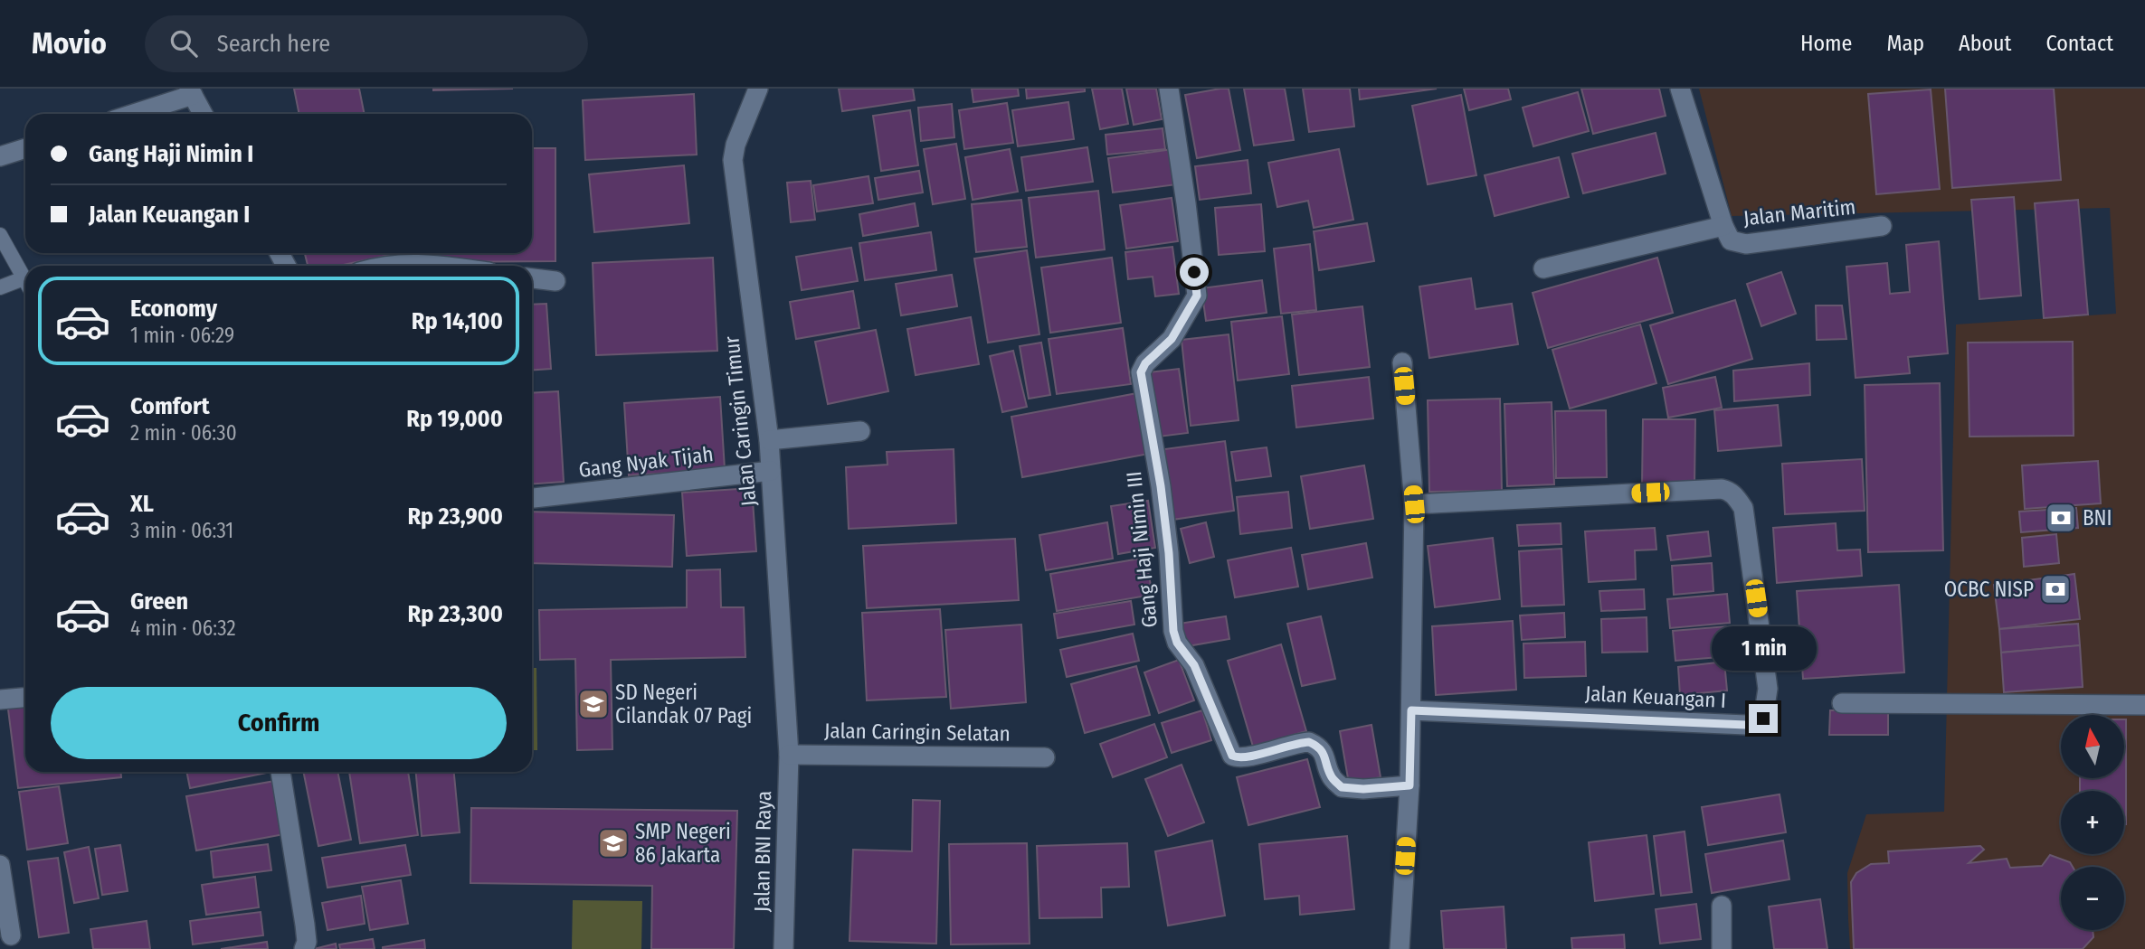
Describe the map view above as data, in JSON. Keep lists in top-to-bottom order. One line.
{"streets":{"street":["Jalan Maritim","Jalan Caringin Timur","Gang Nyak Tijah","Gang Haji Nimin III","Jalan Keuangan I","Jalan Caringin Selatan","Jalan BNI Raya"]},"crossings":[["Jalan Caringin Timur","Gang Nyak Tijah"],["Jalan Caringin Timur","Jalan Caringin Selatan"],["Jalan Caringin Timur","Jalan BNI Raya"],["Jalan Caringin Selatan","Jalan BNI Raya"]],"places":{"bank":["BNI","OCBC NISP"],"school or university":["SD Negeri Cilandak 07 Pagi","SMP Negeri 86 Jakarta"]},"north":"top","page":{"header":"Movio","search":"Search here","nav":["Home","Map","About","Contact"],"banner":["Gang Haji Nimin I","Jalan Keuangan I"],"list":[{"name":"Economy","note":"1 min · 06:29","value":"Rp 14,100"},{"name":"Comfort","note":"2 min · 06:30","value":"Rp 19,000"},{"name":"XL","note":"3 min · 06:31","value":"Rp 23,900"},{"name":"Green","note":"4 min · 06:32","value":"Rp 23,300"}],"bubble":"1 min","buttons":"Confirm","map_buttons":["+","−"]}}
